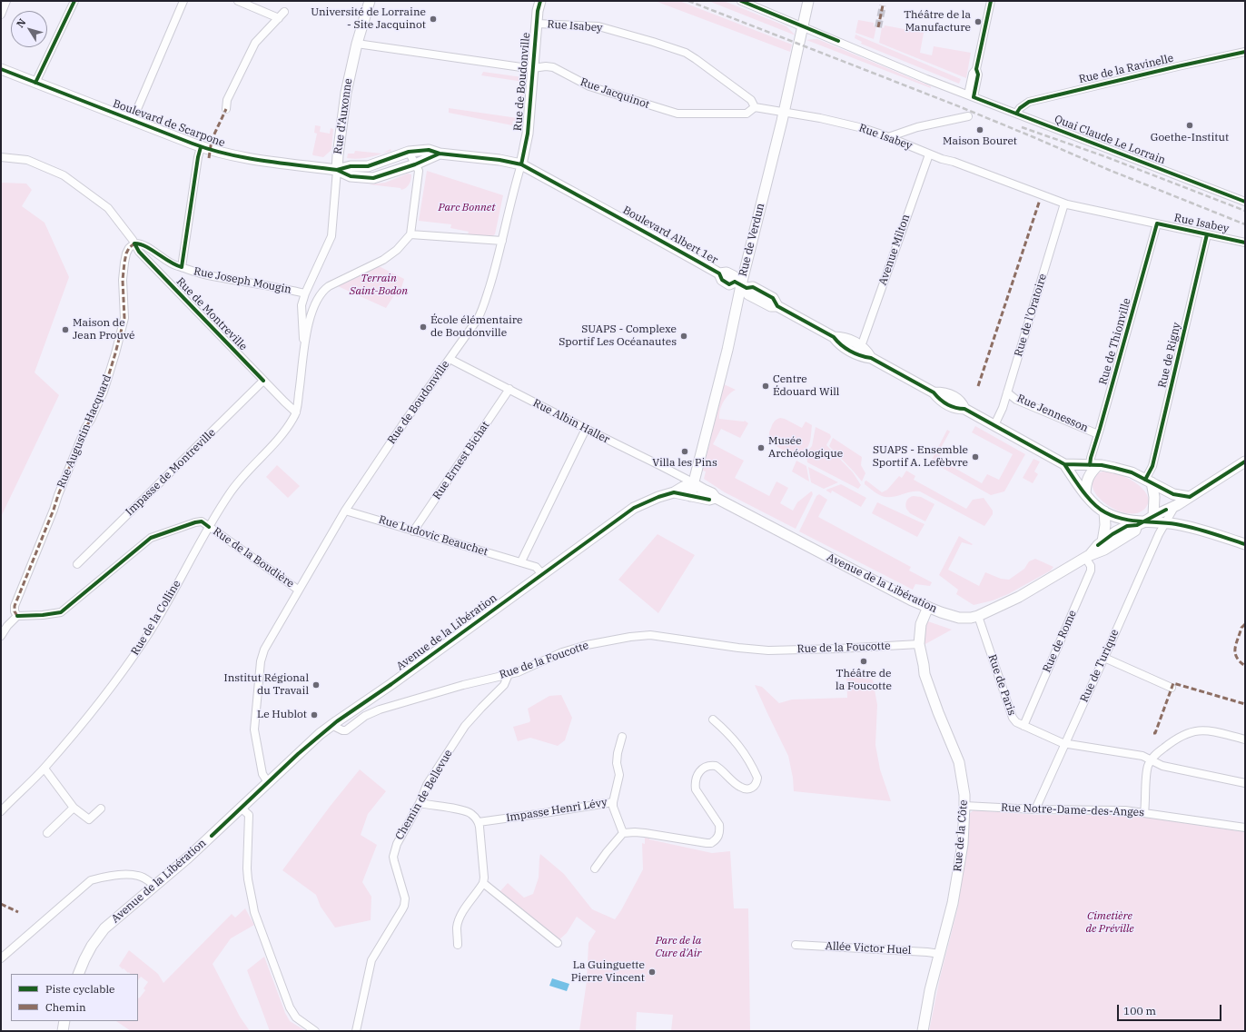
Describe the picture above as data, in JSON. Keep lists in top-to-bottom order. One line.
{"streets":{"main road":["Rue de Boudonville","Rue d'Auxonne","Boulevard de Scarpone","Boulevard Albert 1er","Rue de Verdun","Avenue de la Libération","Rue de la Côte"],"street":["Rue Isabey","Rue de la Ravinelle","Rue Jacquinot","Quai Claude Le Lorrain","Avenue Milton","Rue Joseph Mougin","Rue de Montreville","Rue de l'Oratoire","Rue de Thionville","Rue de Rigny","Rue Jennesson","Rue Albin Haller","Rue Augustin Hacquard","Rue Ernest Bichat","Impasse de Montreville","Rue Ludovic Beauchet","Rue de la Boudière","Rue de la Colline","Rue de Rome","Rue de la Foucotte","Rue de Turique","Rue de Paris","Chemin de Bellevue","Impasse Henri Lévy","Rue Notre-Dame-des-Anges","Allée Victor Huel"]},"crossings":[["Rue Isabey","Rue de Boudonville"],["Rue Isabey","Rue Jacquinot"],["Rue Isabey","Rue de Verdun"],["Rue Isabey","Avenue Milton"],["Rue Isabey","Rue de l'Oratoire"],["Rue Isabey","Rue de Thionville"],["Rue Isabey","Rue de Rigny"],["Rue de la Ravinelle","Quai Claude Le Lorrain"],["Rue de Boudonville","Rue Jacquinot"],["Rue de Boudonville","Boulevard Albert 1er"],["Rue de Boudonville","Rue Albin Haller"],["Rue de Boudonville","Rue Ludovic Beauchet"],["Rue de Boudonville","Rue de la Boudière"],["Rue de Boudonville","Avenue de la Libération"],["Rue Jacquinot","Rue d'Auxonne"],["Rue d'Auxonne","Boulevard de Scarpone"],["Rue d'Auxonne","Boulevard Albert 1er"],["Rue d'Auxonne","Rue Joseph Mougin"],["Boulevard de Scarpone","Boulevard Albert 1er"],["Quai Claude Le Lorrain","Rue de Verdun"],["Boulevard Albert 1er","Rue de Verdun"],["Boulevard Albert 1er","Avenue Milton"],["Boulevard Albert 1er","Rue de l'Oratoire"],["Boulevard Albert 1er","Rue de Thionville"],["Boulevard Albert 1er","Rue de Rigny"],["Boulevard Albert 1er","Avenue de la Libération"],["Rue de Verdun","Rue Albin Haller"],["Rue de Verdun","Avenue de la Libération"],["Rue Joseph Mougin","Rue de Montreville"],["Rue Joseph Mougin","Rue Augustin Hacquard"],["Rue de Montreville","Rue Augustin Hacquard"],["Rue de Montreville","Impasse de Montreville"],["Rue de Montreville","Rue de la Colline"],["Rue de l'Oratoire","Rue Jennesson"],["Rue de Thionville","Rue de Rigny"],["Rue de Thionville","Rue Jennesson"],["Rue de Thionville","Avenue de la Libération"],["Rue de Rigny","Avenue de la Libération"],["Rue Albin Haller","Rue Ernest Bichat"],["Rue Albin Haller","Avenue de la Libération"],["Rue Augustin Hacquard","Rue de la Boudière"],["Rue Ernest Bichat","Rue Ludovic Beauchet"],["Rue Ludovic Beauchet","Avenue de la Libération"],["Rue de la Boudière","Rue de la Colline"],["Avenue de la Libération","Rue de Rome"],["Avenue de la Libération","Rue de la Foucotte"],["Avenue de la Libération","Rue de Paris"],["Avenue de la Libération","Rue de la Côte"],["Rue de Rome","Rue de Paris"],["Rue de la Foucotte","Chemin de Bellevue"],["Rue de la Foucotte","Rue de la Côte"],["Rue de Turique","Rue de Paris"],["Rue de Turique","Rue Notre-Dame-des-Anges"],["Rue Notre-Dame-des-Anges","Rue de la Côte"],["Rue de la Côte","Allée Victor Huel"]],"parks":["Parc Bonnet","Terrain Saint-Bodon","Cimetière de Préville","Parc de la Cure d'Air"],"places":["Université de Lorraine - Site Jacquinot","Théâtre de la Manufacture","Goethe-Institut","Maison Bouret","École élémentaire de Boudonville","Maison de Jean Prouvé","SUAPS - Complexe Sportif Les Océanautes","Centre Édouard Will","Musée Archéologique","Villa les Pins","SUAPS - Ensemble Sportif A. Lefèbvre","Théâtre de la Foucotte","Institut Régional du Travail","Le Hublot","La Guinguette Pierre Vincent"],"legend":["Piste cyclable","Chemin"],"scale_bar":"100 m","north":"top left"}
